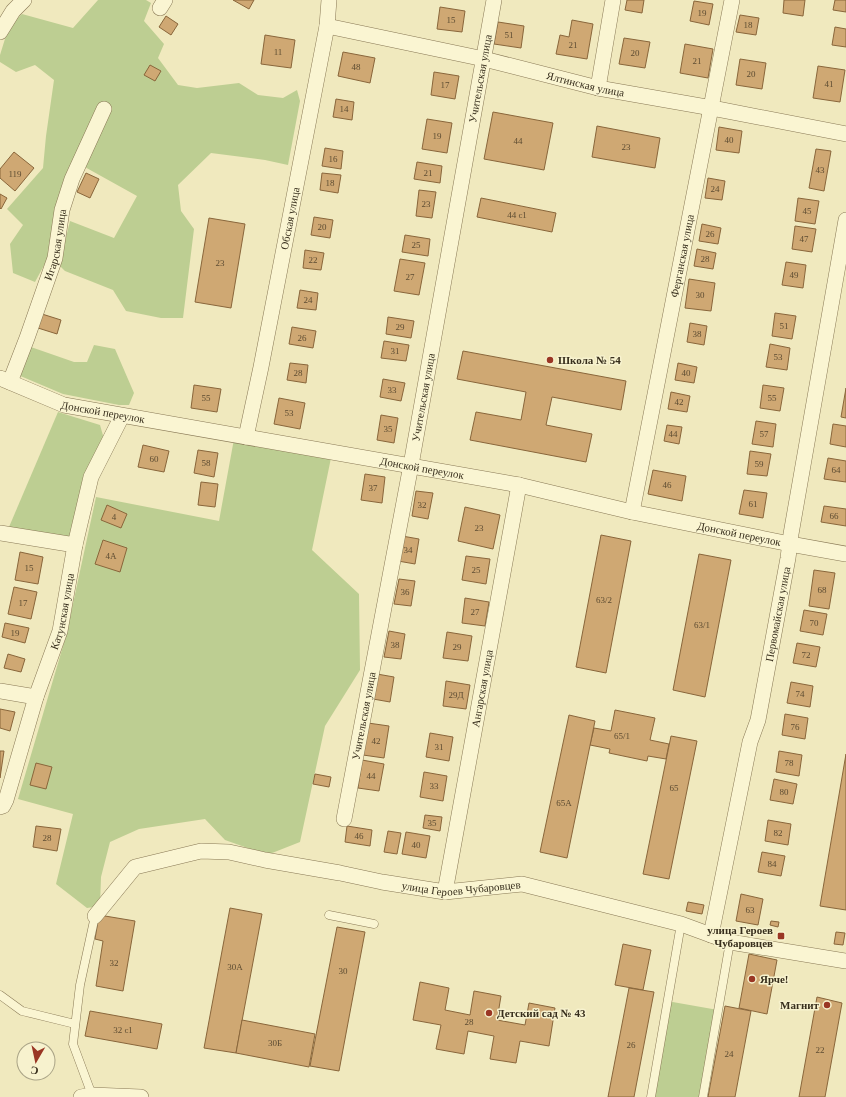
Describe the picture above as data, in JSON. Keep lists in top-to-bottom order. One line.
{"streets":{"street":["Учительская улица","Ялтинская улица","Обская улица","Игарская улица","Ферганская улица","Донской переулок","Катунская улица","Первомайская улица","Ангарская улица","улица Героев Чубаровцев"]},"crossings":[["Учительская улица","Ялтинская улица"],["Учительская улица","Донской переулок"],["Ялтинская улица","Обская улица"],["Ялтинская улица","Ферганская улица"],["Обская улица","Донской переулок"],["Игарская улица","Донской переулок"],["Ферганская улица","Донской переулок"],["Донской переулок","Катунская улица"],["Донской переулок","Первомайская улица"],["Донской переулок","Ангарская улица"],["Первомайская улица","улица Героев Чубаровцев"],["Ангарская улица","улица Героев Чубаровцев"]],"places":{"other":["Школа № 54","Ярче!","Магнит","Детский сад № 43"],"transit":["улица Героев Чубаровцев"]},"house_numbers":["19","15","18","51","21","11","20","21","48","20","41","17","14","19","40","44","23","16","43","21","119","18","24","23","45","44 с1","20","26","47","25","28","22","23","49","27","30","24","51","29","38","26","31","53","28","40","33","55","55","42","53","35","44","57","60","58","59","64","46","37","61","32","66","4","23","34","4А","15","25","68","36","63/2","17","27","70","63/1","19","38","29","72","74","29Д","76","65/1","42","31","78","44","33","65","80","65А","35","82","46","28","40","84","63","32","30А","30","28","32 с1","30Б","26","22","24"],"north":"bottom"}
